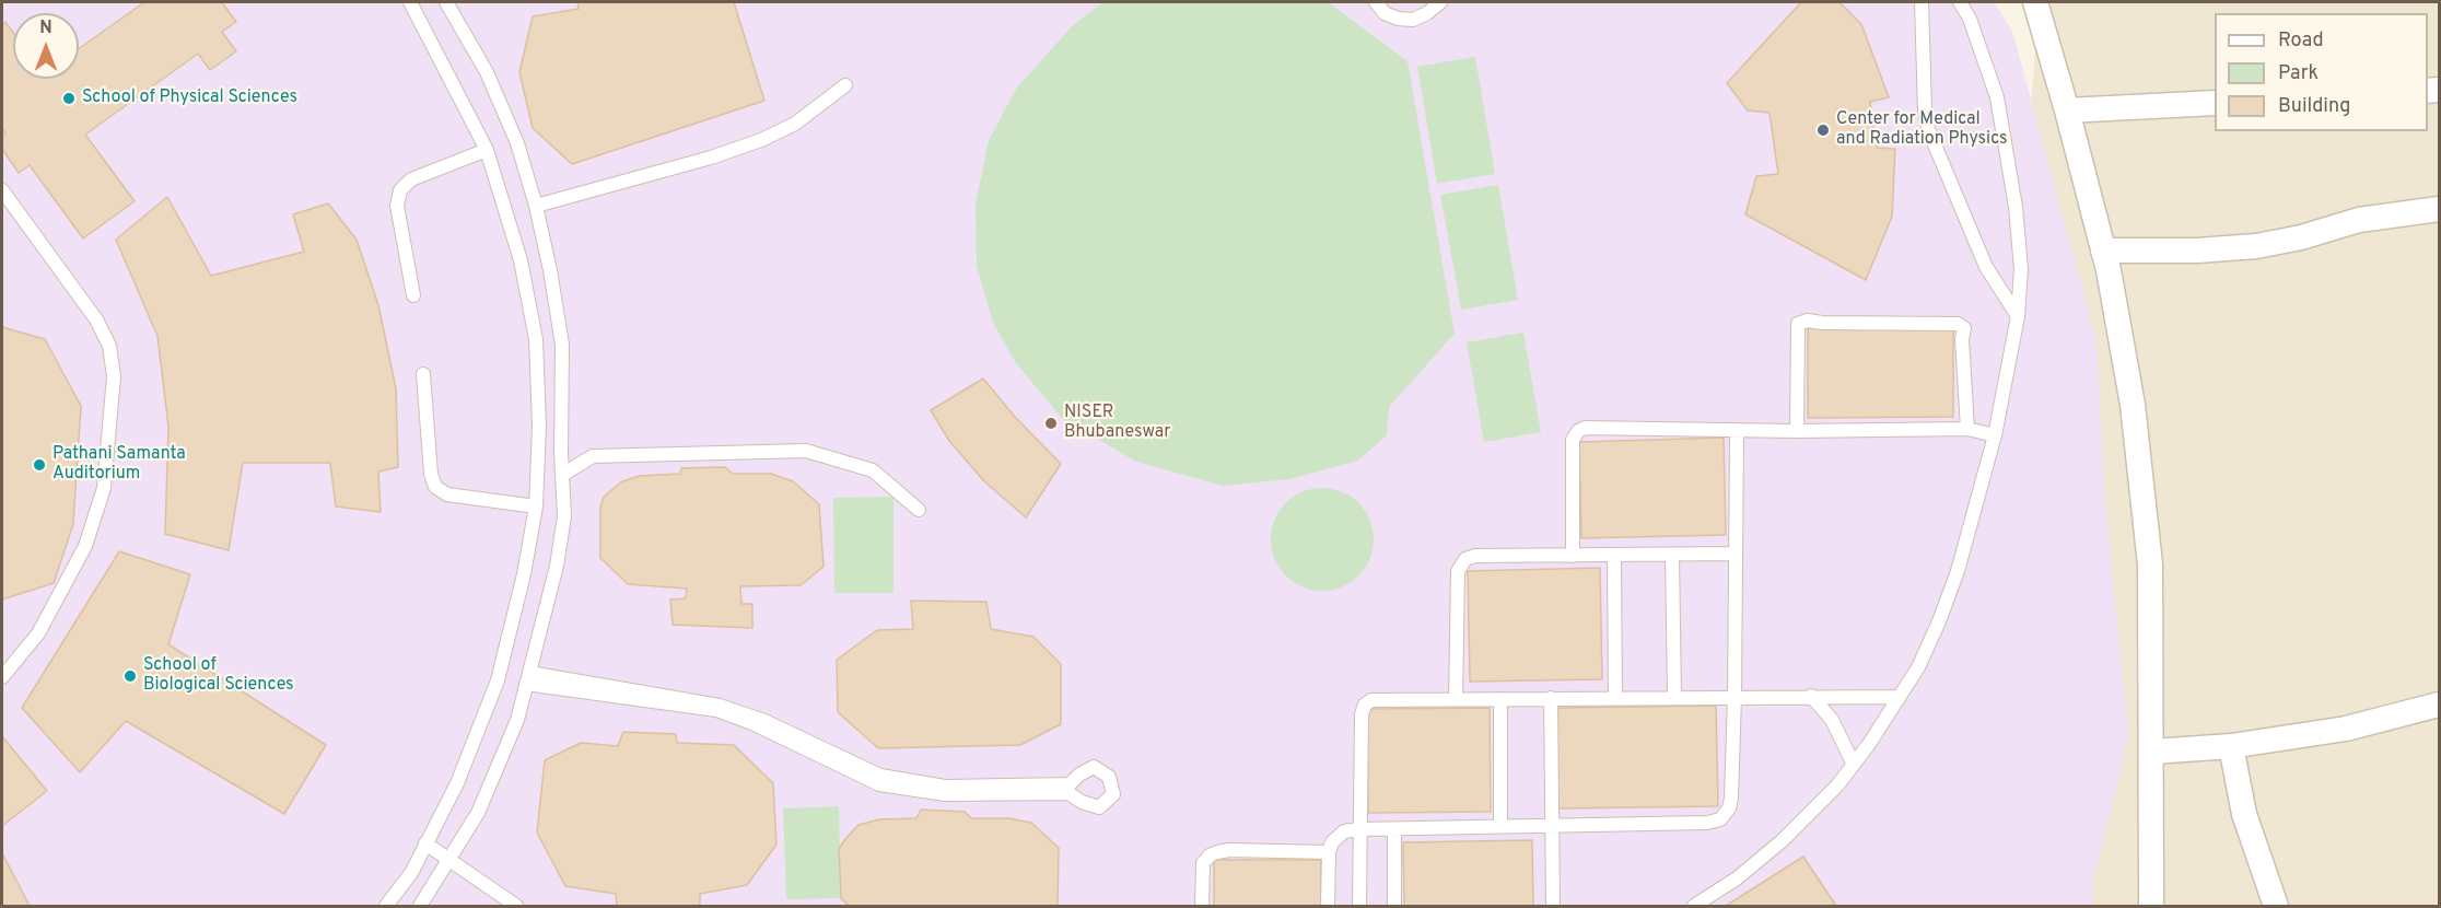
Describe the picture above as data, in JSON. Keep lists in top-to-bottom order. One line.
{"places":["School of Physical Sciences","Center for Medical and Radiation Physics","NISER Bhubaneswar","Pathani Samanta Auditorium","School of Biological Sciences"],"legend":["Road","Park","Building"],"north":"top"}
